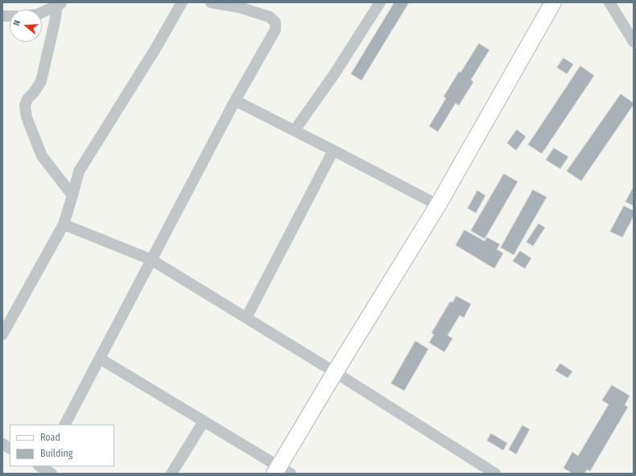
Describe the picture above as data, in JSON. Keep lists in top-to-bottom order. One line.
{"legend":["Road","Building"],"north":"left"}
